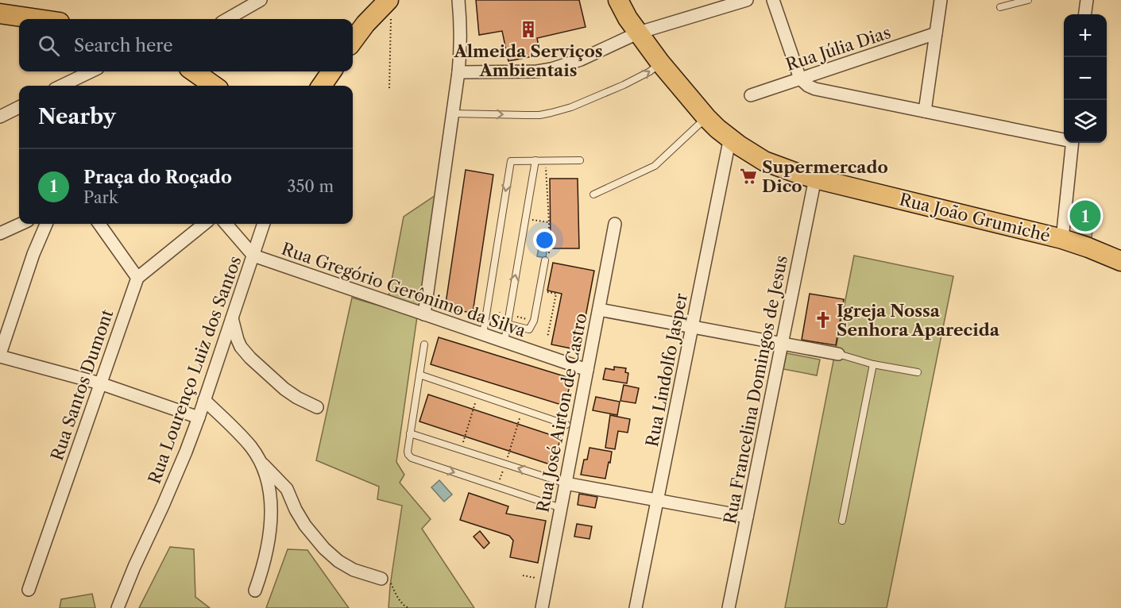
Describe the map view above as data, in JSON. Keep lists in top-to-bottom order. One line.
{"streets":{"main road":["Rua João Grumiché"],"street":["Rua Júlia Dias","Rua Gregório Gerônimo da Silva","Rua Lourenço Luiz dos Santos","Rua Lindolfo Jasper","Rua Santos Dumont","Rua Francelina Domingos de Jesus","Rua José Airton de Castro"]},"crossings":[["Rua João Grumiché","Rua Lindolfo Jasper"],["Rua João Grumiché","Rua Francelina Domingos de Jesus"],["Rua Gregório Gerônimo da Silva","Rua Lourenço Luiz dos Santos"],["Rua Gregório Gerônimo da Silva","Rua José Airton de Castro"]],"places":{"building":["Almeida Serviços Ambientais"],"supermarket":["Supermercado Dico"],"church":["Igreja Nossa Senhora Aparecida"]},"page":{"map_buttons":["+","−"],"search":"Search here","heading":"Nearby","list":[{"mark":"1","name":"Praça do Roçado","note":"Park","value":"350 m"}],"pins":"1"}}
